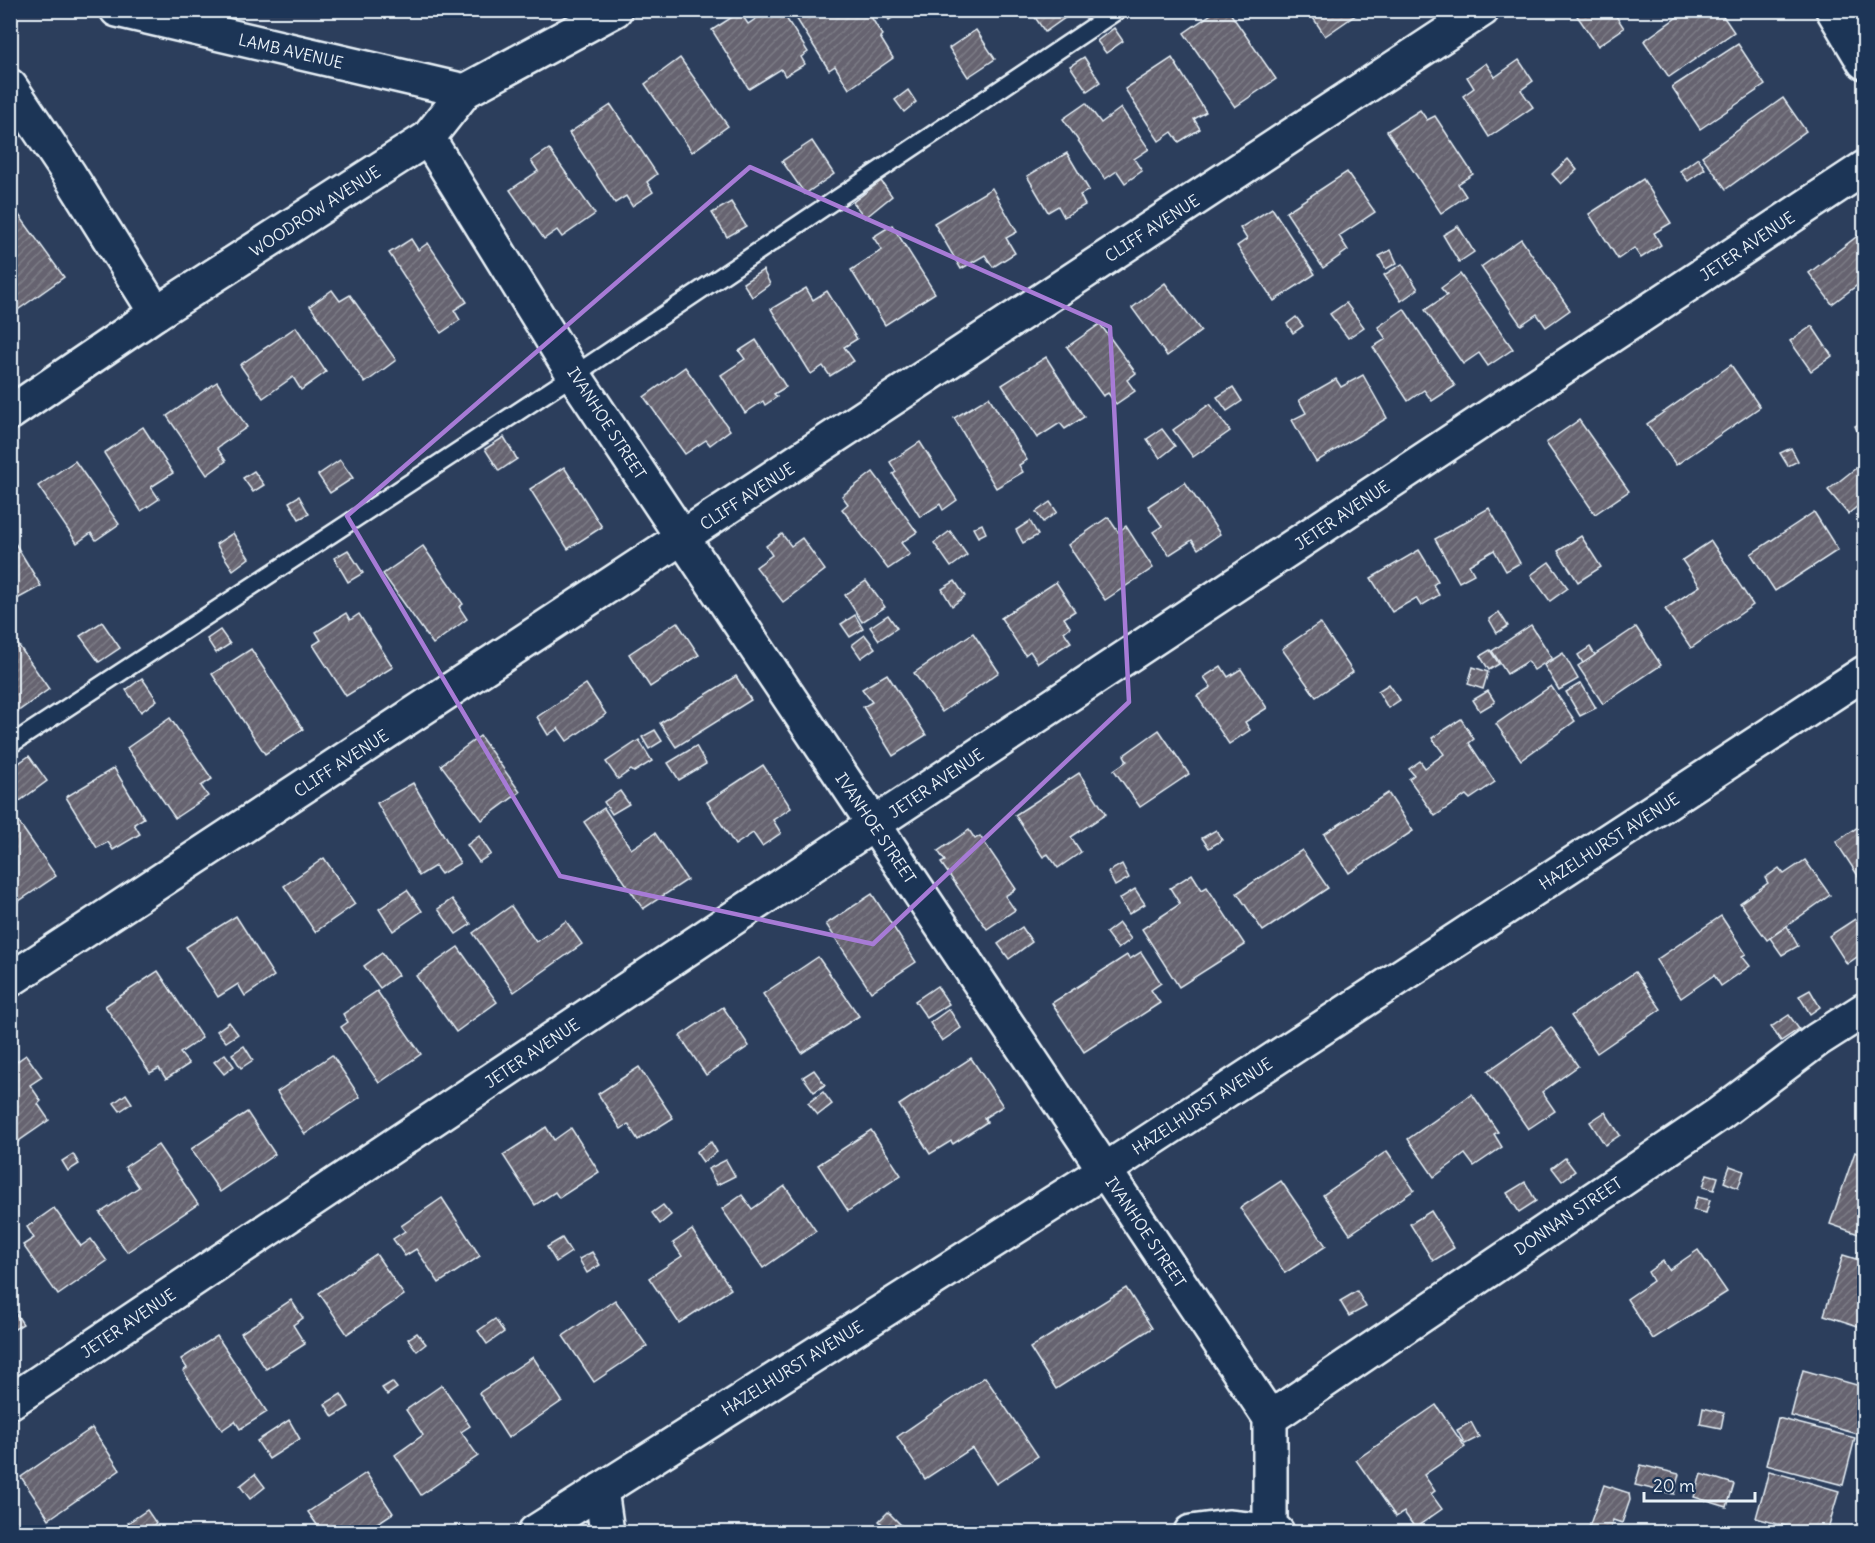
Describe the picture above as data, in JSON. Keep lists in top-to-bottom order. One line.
{"streets":{"street":["LAMB AVENUE","WOODROW AVENUE","CLIFF AVENUE","JETER AVENUE","IVANHOE STREET","HAZELHURST AVENUE","DONNAN STREET"]},"crossings":[["LAMB AVENUE","WOODROW AVENUE"],["WOODROW AVENUE","IVANHOE STREET"],["CLIFF AVENUE","IVANHOE STREET"],["JETER AVENUE","IVANHOE STREET"],["IVANHOE STREET","HAZELHURST AVENUE"],["IVANHOE STREET","DONNAN STREET"]],"scale_bar":"20 m"}
